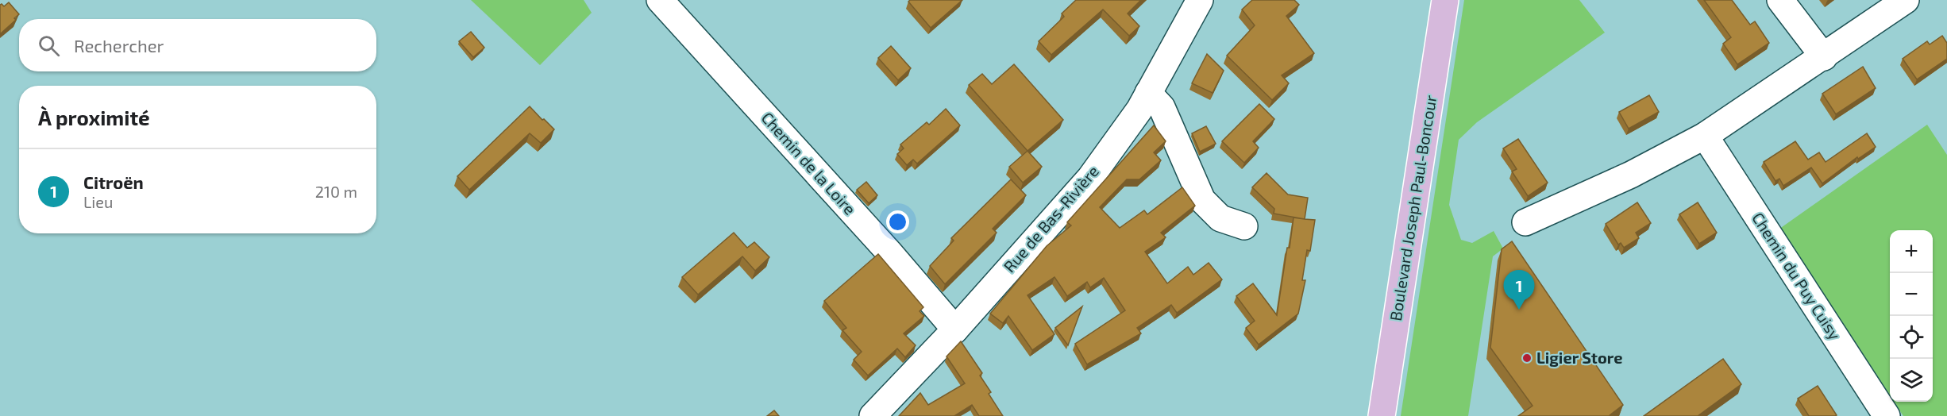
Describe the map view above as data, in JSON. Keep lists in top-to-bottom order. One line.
{"streets":{"main road":["Boulevard Joseph Paul-Boncour"],"street":["Chemin de la Loire","Rue de Bas-Rivière","Chemin du Puy Cuisy"]},"crossings":[["Chemin de la Loire","Rue de Bas-Rivière"]],"places":["Ligier Store"],"page":{"search":"Rechercher","heading":"À proximité","list":[{"mark":"1","name":"Citroën","note":"Lieu","value":"210 m"}],"map_buttons":["+","−"],"pins":"1"}}
